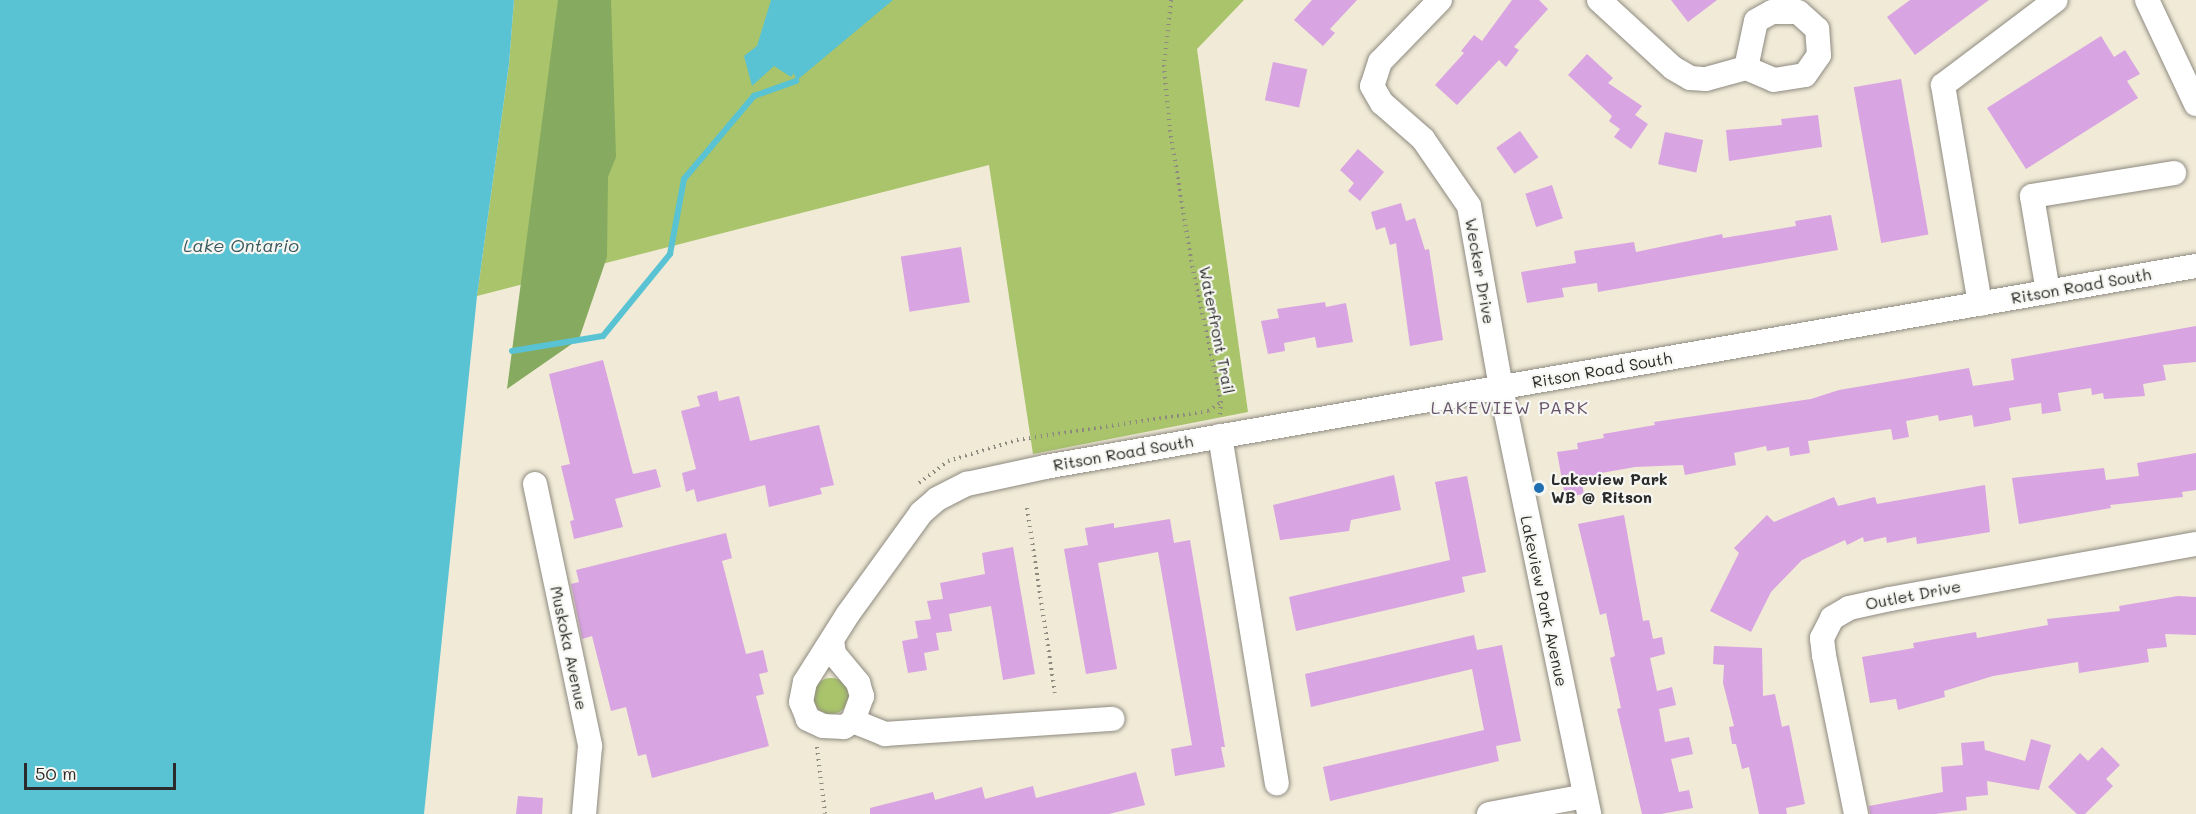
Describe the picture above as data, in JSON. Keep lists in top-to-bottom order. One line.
{"streets":{"street":["Wecker Drive","Ritson Road South","Outlet Drive","Lakeview Park Avenue","Muskoka Avenue"],"path":["Waterfront Trail"]},"crossings":[["Wecker Drive","Ritson Road South"],["Wecker Drive","Lakeview Park Avenue"],["Ritson Road South","Lakeview Park Avenue"]],"districts":["LAKEVIEW PARK"],"water":["Lake Ontario"],"places":["Lakeview Park WB @ Ritson"],"scale_bar":"50 m"}
